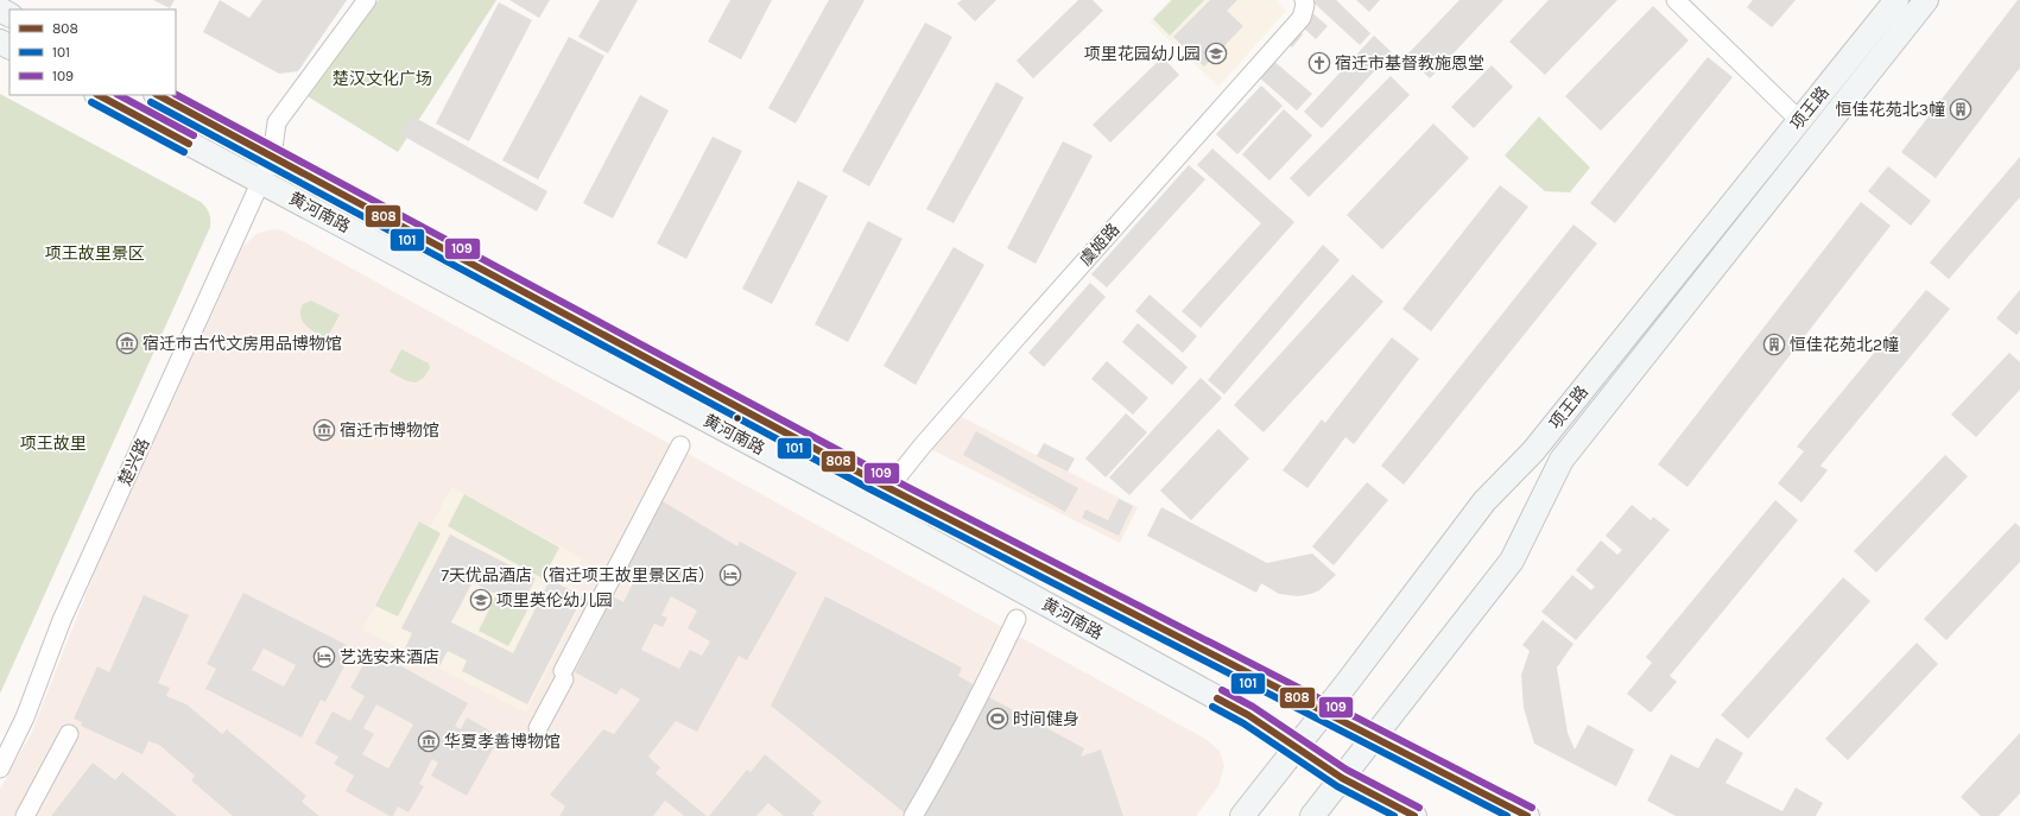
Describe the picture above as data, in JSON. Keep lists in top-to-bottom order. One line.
{"streets":{"main road":["项王路","黄河南路"],"street":["虞姬路","楚兴路"]},"crossings":[["项王路","黄河南路"],["黄河南路","虞姬路"],["黄河南路","楚兴路"]],"parks":["楚汉文化广场","项王故里景区","项王故里"],"places":{"school or university":["项里花园幼儿园","项里英伦幼儿园"],"church":["宿迁市基督教施恩堂"],"building":["恒佳花苑北3幢","恒佳花苑北2幢"],"museum":["宿迁市古代文房用品博物馆","宿迁市博物馆","华夏孝善博物馆"],"hotel":["7天优品酒店（宿迁项王故里景区店）","艺选安来酒店"],"sports":["时间健身"]},"lines":["transit line 109","transit line 808","transit line 101"],"legend":["808","101","109"]}
